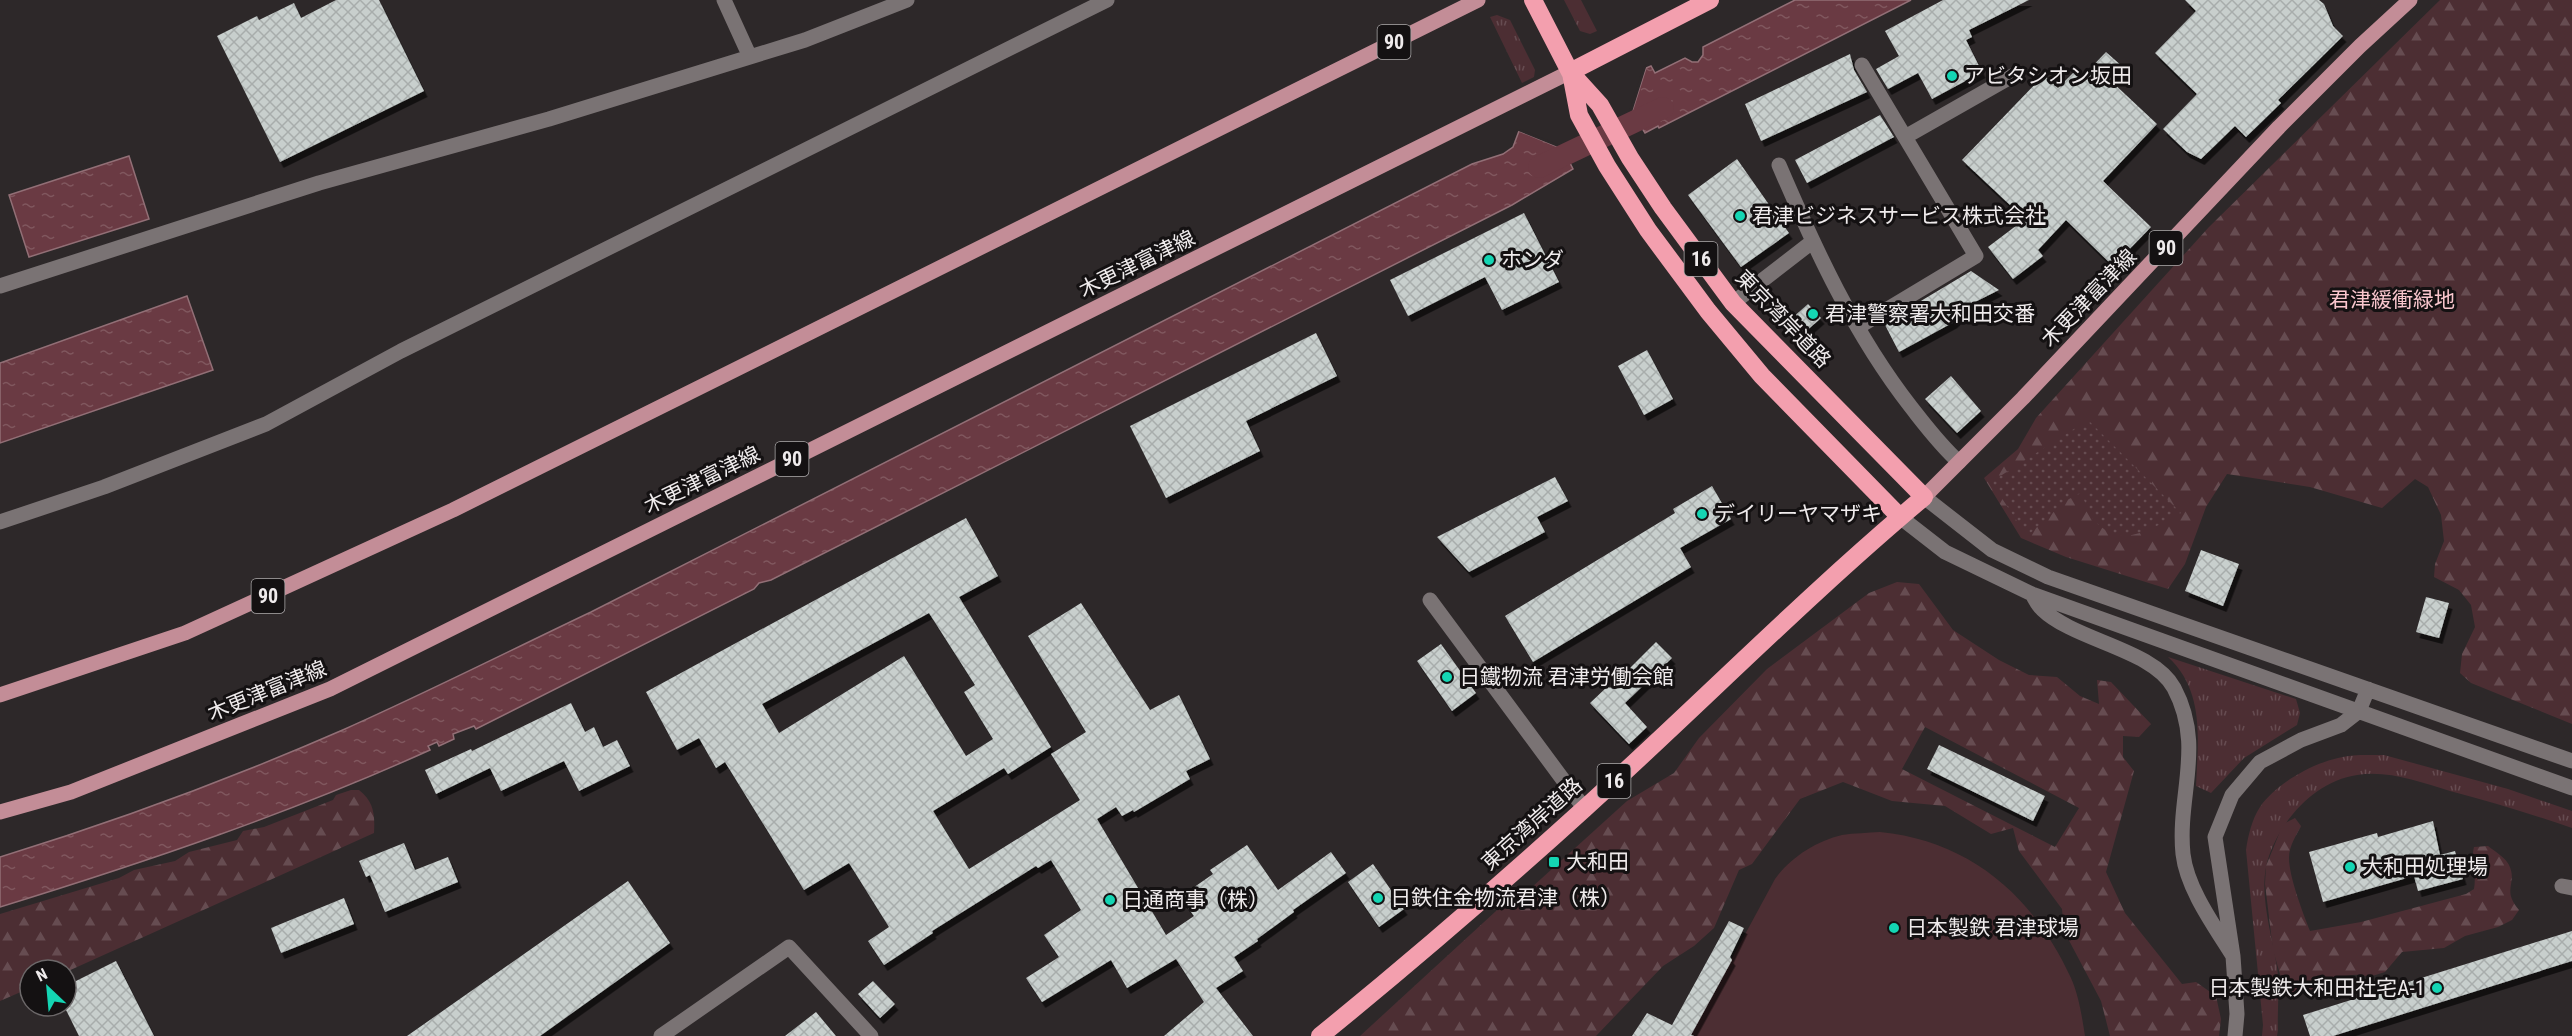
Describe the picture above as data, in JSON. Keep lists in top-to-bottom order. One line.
{"streets":{"highway":["16","東京湾岸道路"],"main road":["90","木更津富津線"]},"crossings":[["木更津富津線","東京湾岸道路"]],"parks":["君津緩衝緑地"],"places":{"other":["アビタシオン坂田","君津ビジネスサービス株式会社","ホンダ","君津警察署大和田交番","デイリーヤマザキ","日鐵物流 君津労働会館","大和田処理場","日鉄住金物流君津（株）","日通商事（株）","日本製鉄 君津球場","日本製鉄大和田社宅A-1"],"transit":["大和田"]},"north":"top left"}
